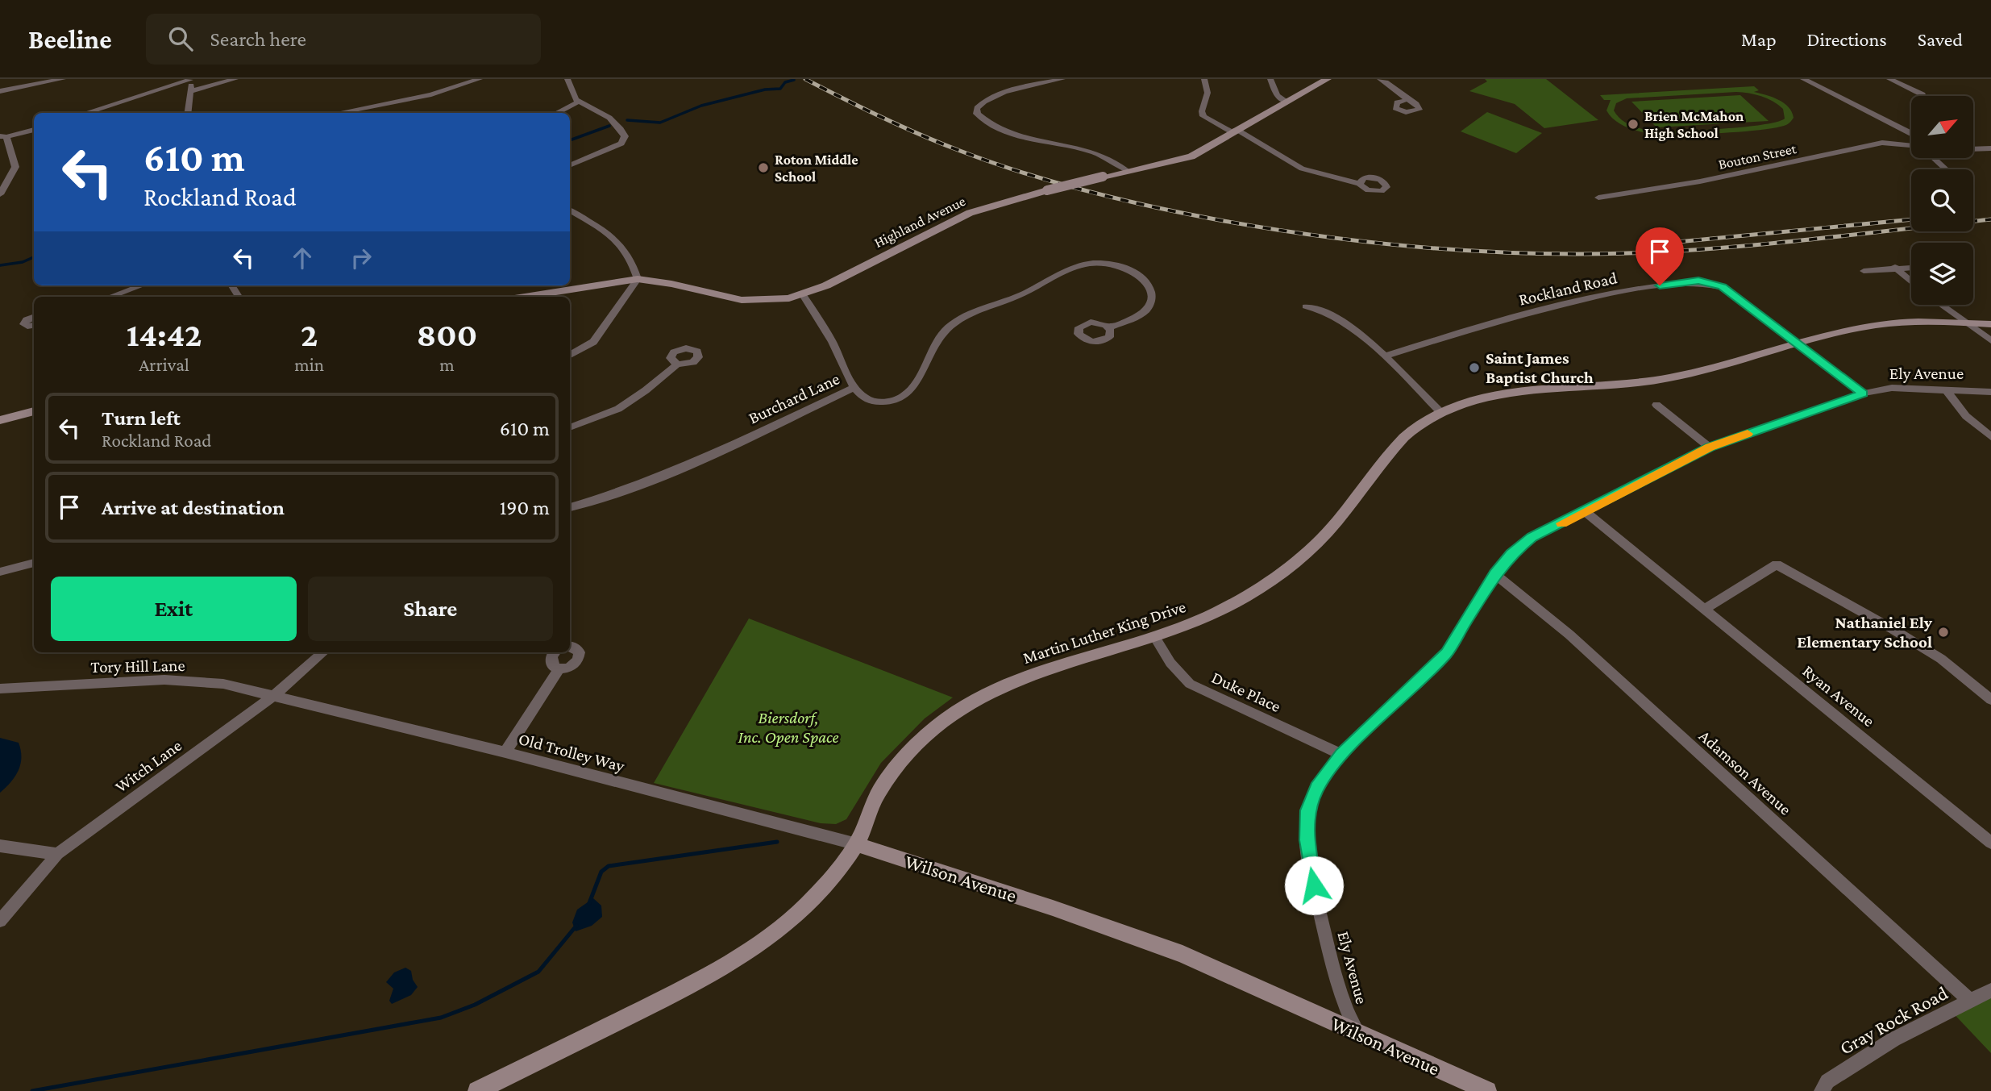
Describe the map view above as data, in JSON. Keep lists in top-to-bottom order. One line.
{"streets":{"main road":["Highland Avenue","Martin Luther King Drive","Wilson Avenue"],"street":["Bouton Street","Rockland Road","Ely Avenue","Burchard Lane","Tory Hill Lane","Duke Place","Ryan Avenue","Old Trolley Way","Witch Lane","Adamson Avenue","Gray Rock Road"]},"crossings":[["Rockland Road","Ely Avenue"],["Rockland Road","Martin Luther King Drive"],["Ely Avenue","Duke Place"],["Ely Avenue","Ryan Avenue"],["Ely Avenue","Adamson Avenue"],["Ely Avenue","Wilson Avenue"],["Martin Luther King Drive","Duke Place"],["Martin Luther King Drive","Old Trolley Way"],["Martin Luther King Drive","Wilson Avenue"],["Tory Hill Lane","Old Trolley Way"],["Tory Hill Lane","Witch Lane"],["Old Trolley Way","Witch Lane"],["Old Trolley Way","Wilson Avenue"],["Adamson Avenue","Gray Rock Road"]],"parks":["Biersdorf, Inc. Open Space"],"places":["Brien McMahon High School","Roton Middle School","Saint James Baptist Church","Nathaniel Ely Elementary School"],"north":"top right","page":{"header":"Beeline","search":"Search here","nav":["Map","Directions","Saved"],"turn":["610 m","Rockland Road"],"eta":["14:42","Arrival","2","min","800","m"],"list":[{"name":"Turn left","note":"Rockland Road","value":"610 m"},{"name":"Arrive at destination","value":"190 m"}],"buttons":["Exit","Share"]}}
